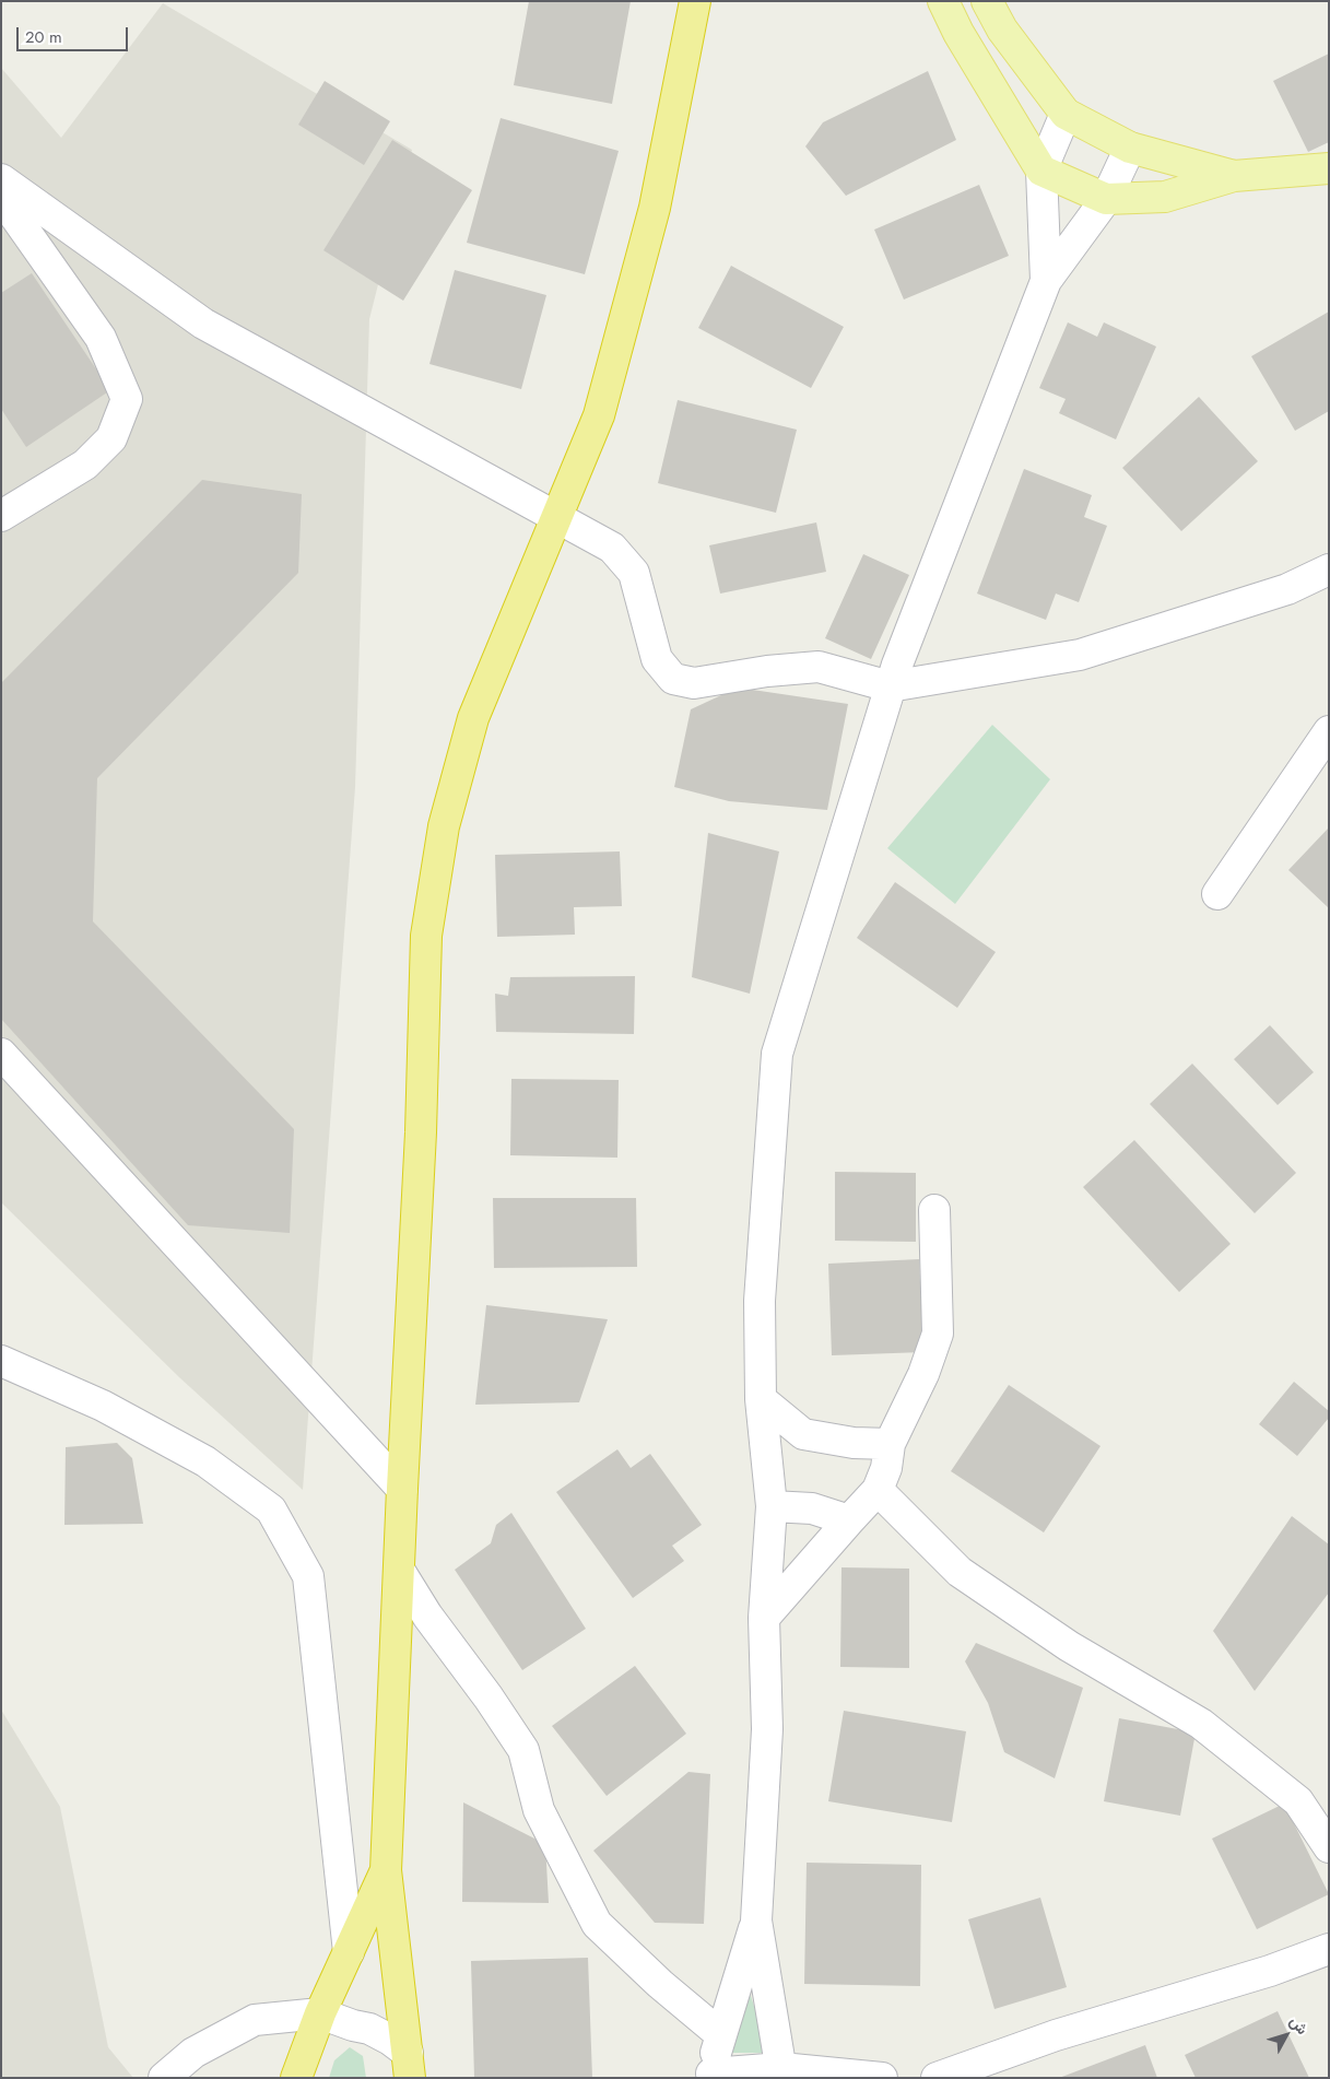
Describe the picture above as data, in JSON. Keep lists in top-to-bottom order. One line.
{"scale_bar":"20 m","north":"top right"}
